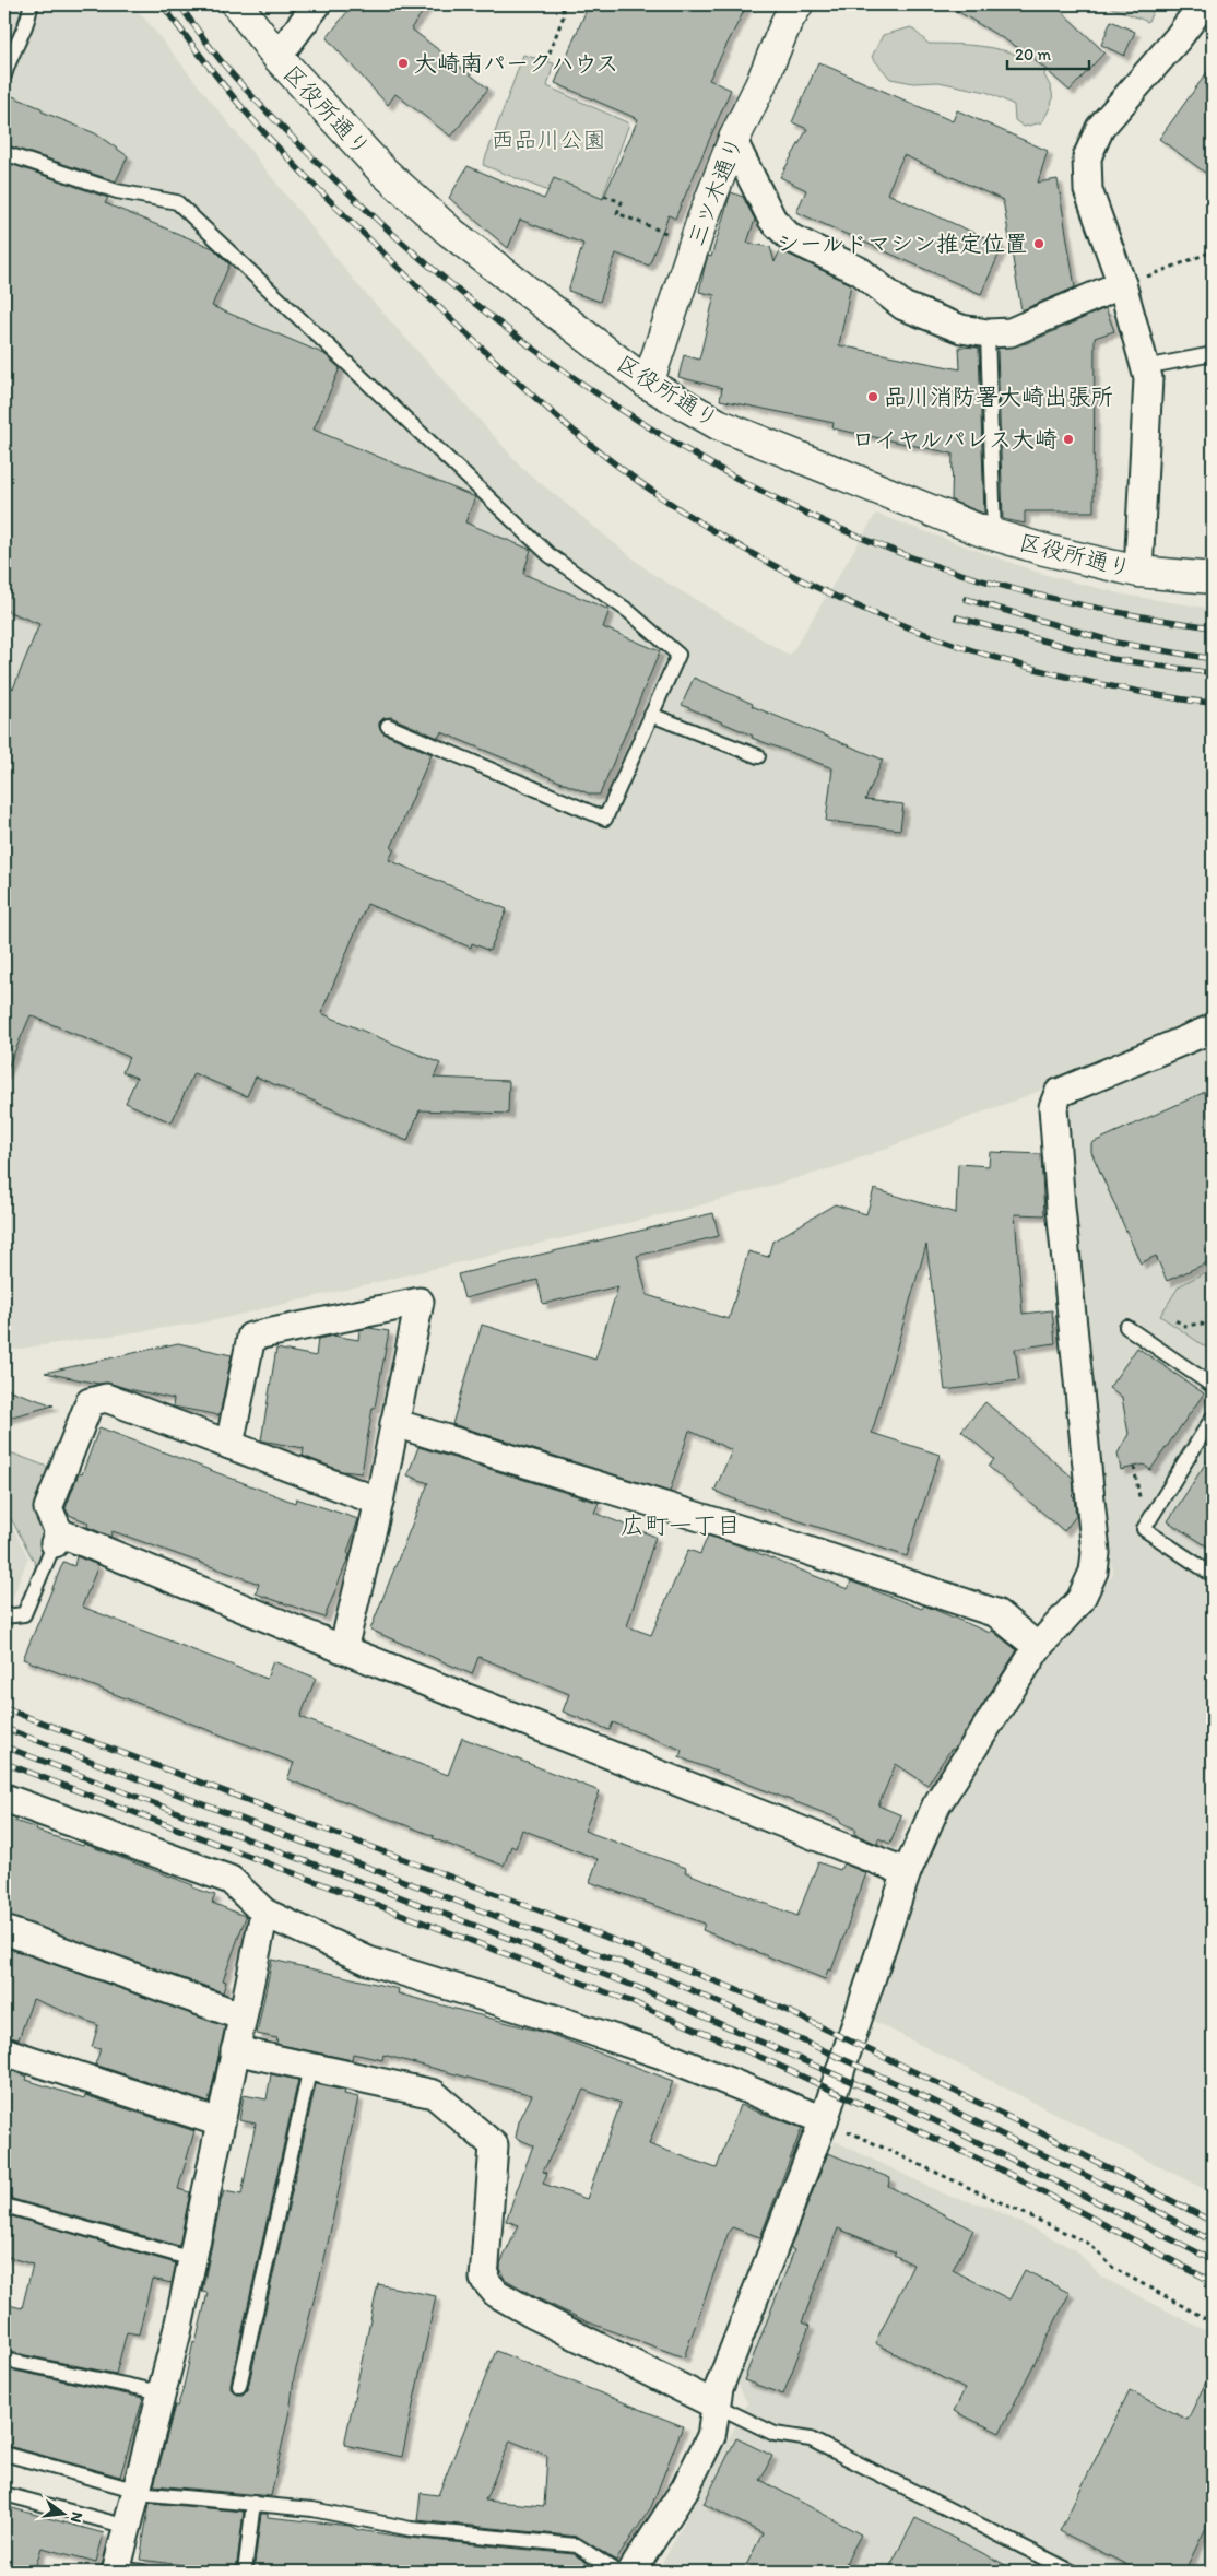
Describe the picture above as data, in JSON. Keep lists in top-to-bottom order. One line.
{"streets":{"street":["区役所通り","三ツ木通り"]},"crossings":[["区役所通り","三ツ木通り"]],"districts":["広町一丁目"],"parks":["西品川公園"],"places":["大崎南パークハウス","シールドマシン推定位置","品川消防署大崎出張所","ロイヤルパレス大崎"],"scale_bar":"20 m","north":"right"}
